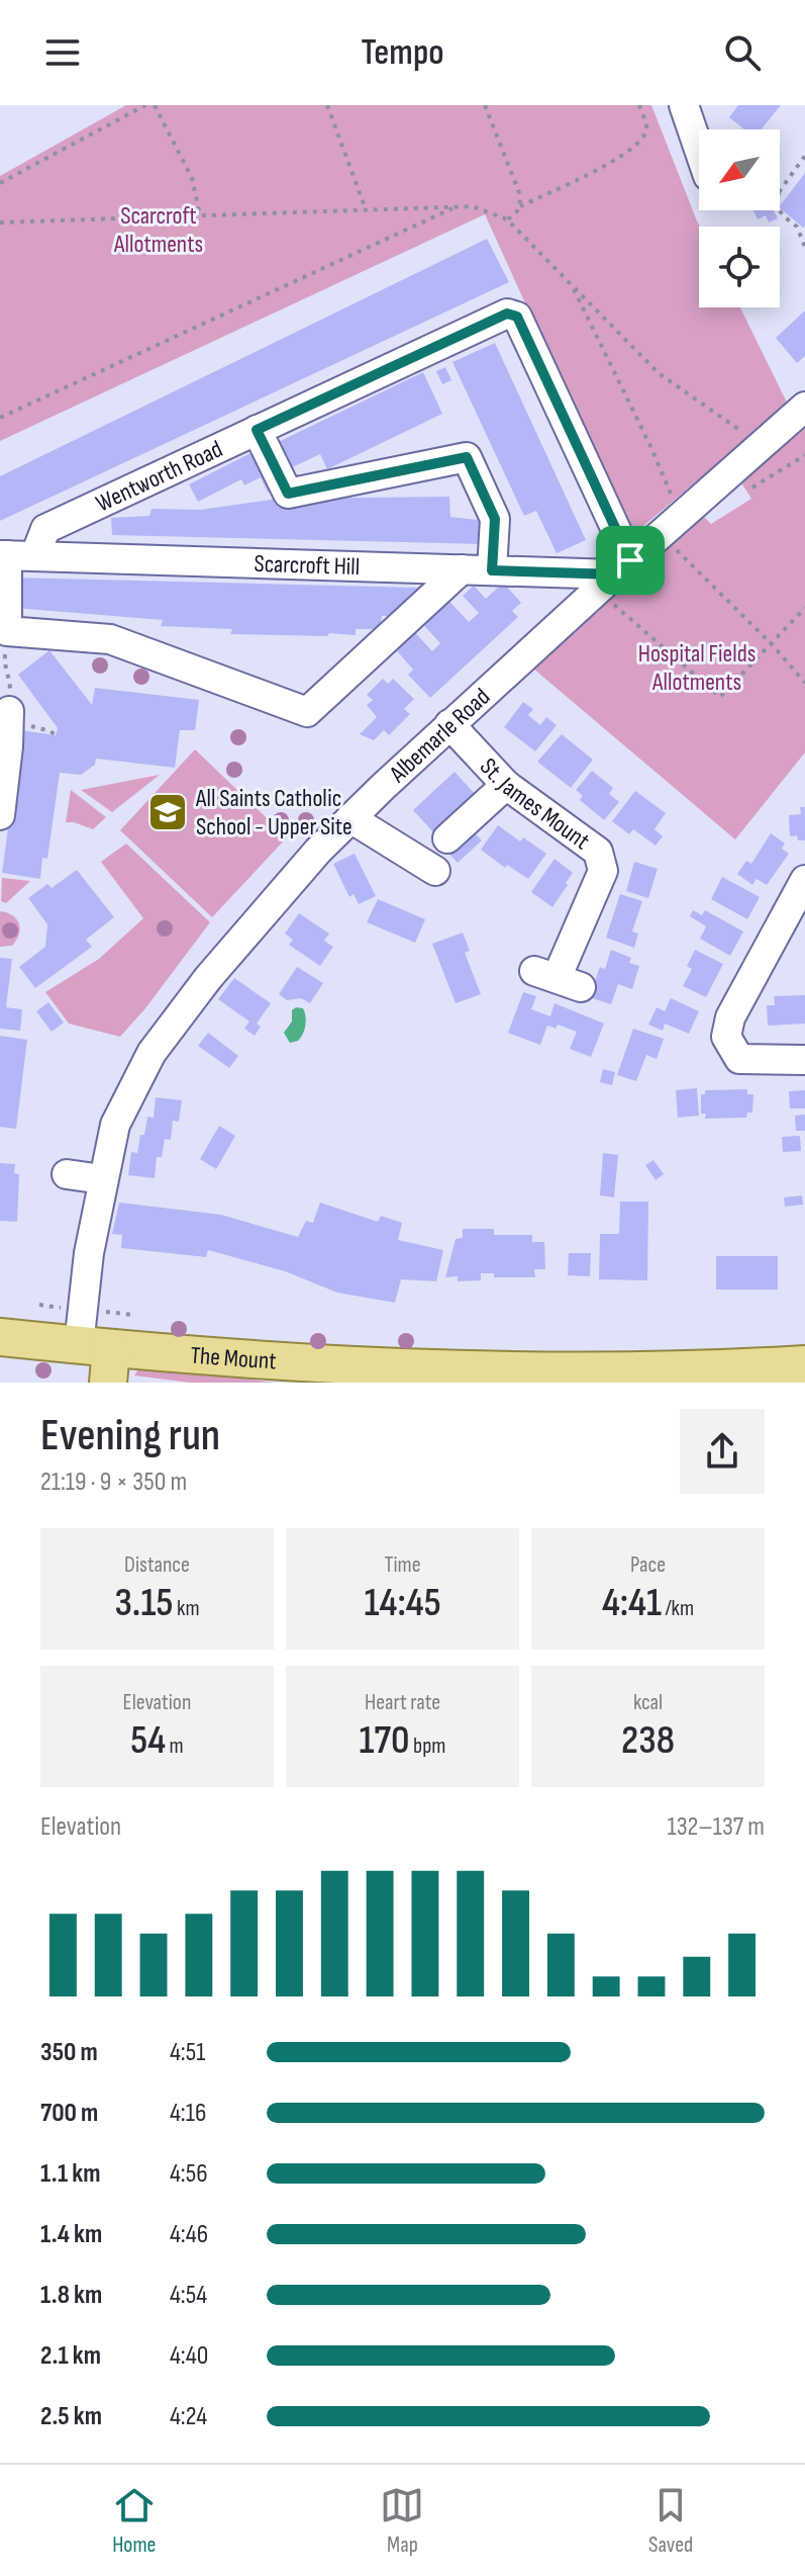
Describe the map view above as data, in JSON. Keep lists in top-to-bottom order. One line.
{"streets":{"main road":["The Mount"],"street":["Wentworth Road","Scarcroft Hill","Albemarle Road","St. James Mount"]},"crossings":[["Wentworth Road","Scarcroft Hill"],["Wentworth Road","Albemarle Road"],["Scarcroft Hill","Albemarle Road"],["Albemarle Road","St. James Mount"],["Albemarle Road","The Mount"]],"parks":["Scarcroft Allotments","Hospital Fields Allotments"],"places":{"school or university":["All Saints Catholic School - Upper Site"]},"north":"bottom left","page":{"header":"Tempo","heading":["Evening run","21:19 · 9 × 350 m"],"stats":[["Distance","3.15 km"],["Time","14:45"],["Pace","4:41 /km"],["Elevation","54 m"],["Heart rate","170 bpm"],["kcal","238"]],"chart":["Elevation","132–137 m"],"list":[{"name":"350 m","note":"4:51"},{"name":"700 m","note":"4:16"},{"name":"1.1 km","note":"4:56"},{"name":"1.4 km","note":"4:46"},{"name":"1.8 km","note":"4:54"},{"name":"2.1 km","note":"4:40"},{"name":"2.5 km","note":"4:24"}],"tabs":["Home","Map","Saved"]}}
